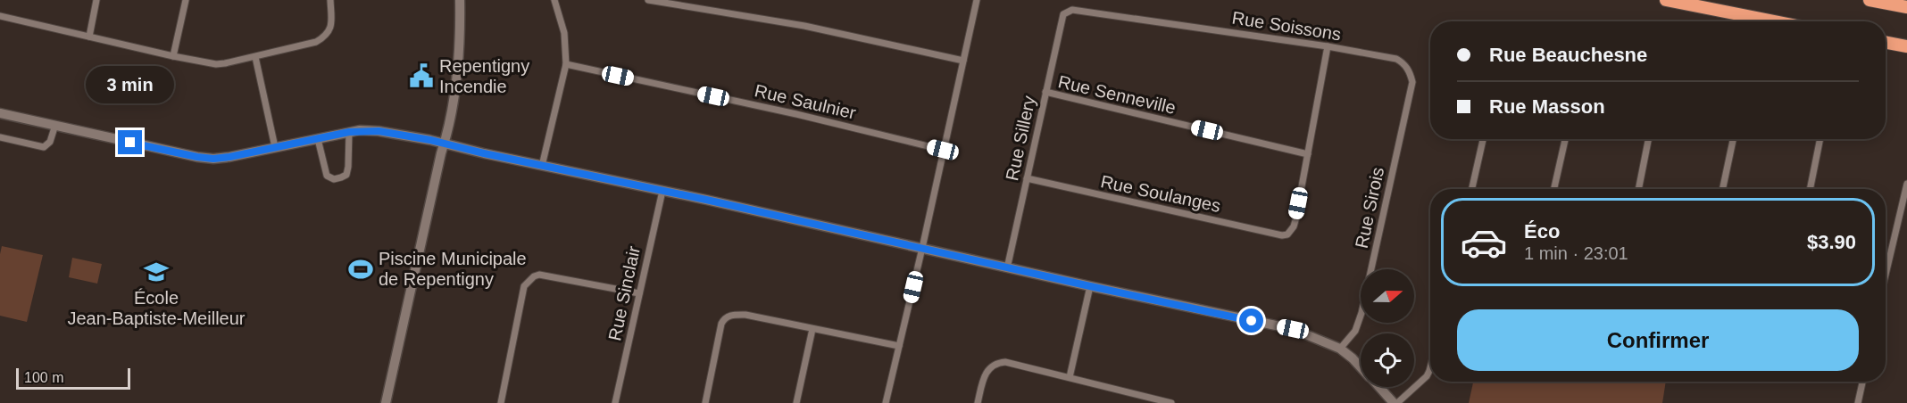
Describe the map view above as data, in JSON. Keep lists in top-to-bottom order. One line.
{"streets":{"street":["Rue Soissons","Rue Senneville","Rue Saulnier","Rue Sillery","Rue Soulanges","Rue Sirois","Rue Sinclair"]},"crossings":[["Rue Soissons","Rue Sillery"],["Rue Soissons","Rue Sirois"],["Rue Senneville","Rue Sillery"],["Rue Senneville","Rue Soulanges"],["Rue Sillery","Rue Soulanges"]],"places":{"public building":["Repentigny Incendie"],"sports":["Piscine Municipale de Repentigny"],"school or university":["École Jean-Baptiste-Meilleur"]},"scale_bar":"100 m","north":"right","page":{"banner":["Rue Beauchesne","Rue Masson"],"bubble":"3 min","list":[{"name":"Éco","note":"1 min · 23:01","value":"$3.90"}],"buttons":"Confirmer","scale":"100 m"}}
